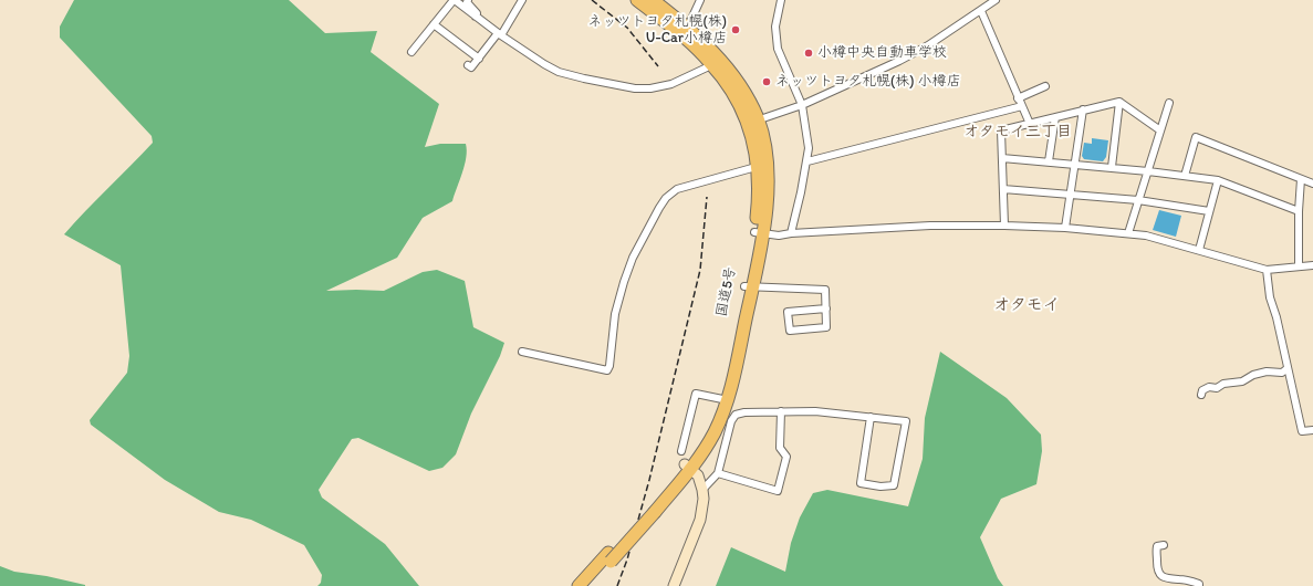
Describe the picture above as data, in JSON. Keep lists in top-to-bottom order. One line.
{"streets":{"highway":["国道5号"]},"districts":["オタモイ三丁目","オタモイ"],"places":["ネッツトヨタ札幌(株) U-Car小樽店","小樽中央自動車学校","ネッツトヨタ札幌(株) 小樽店"]}
